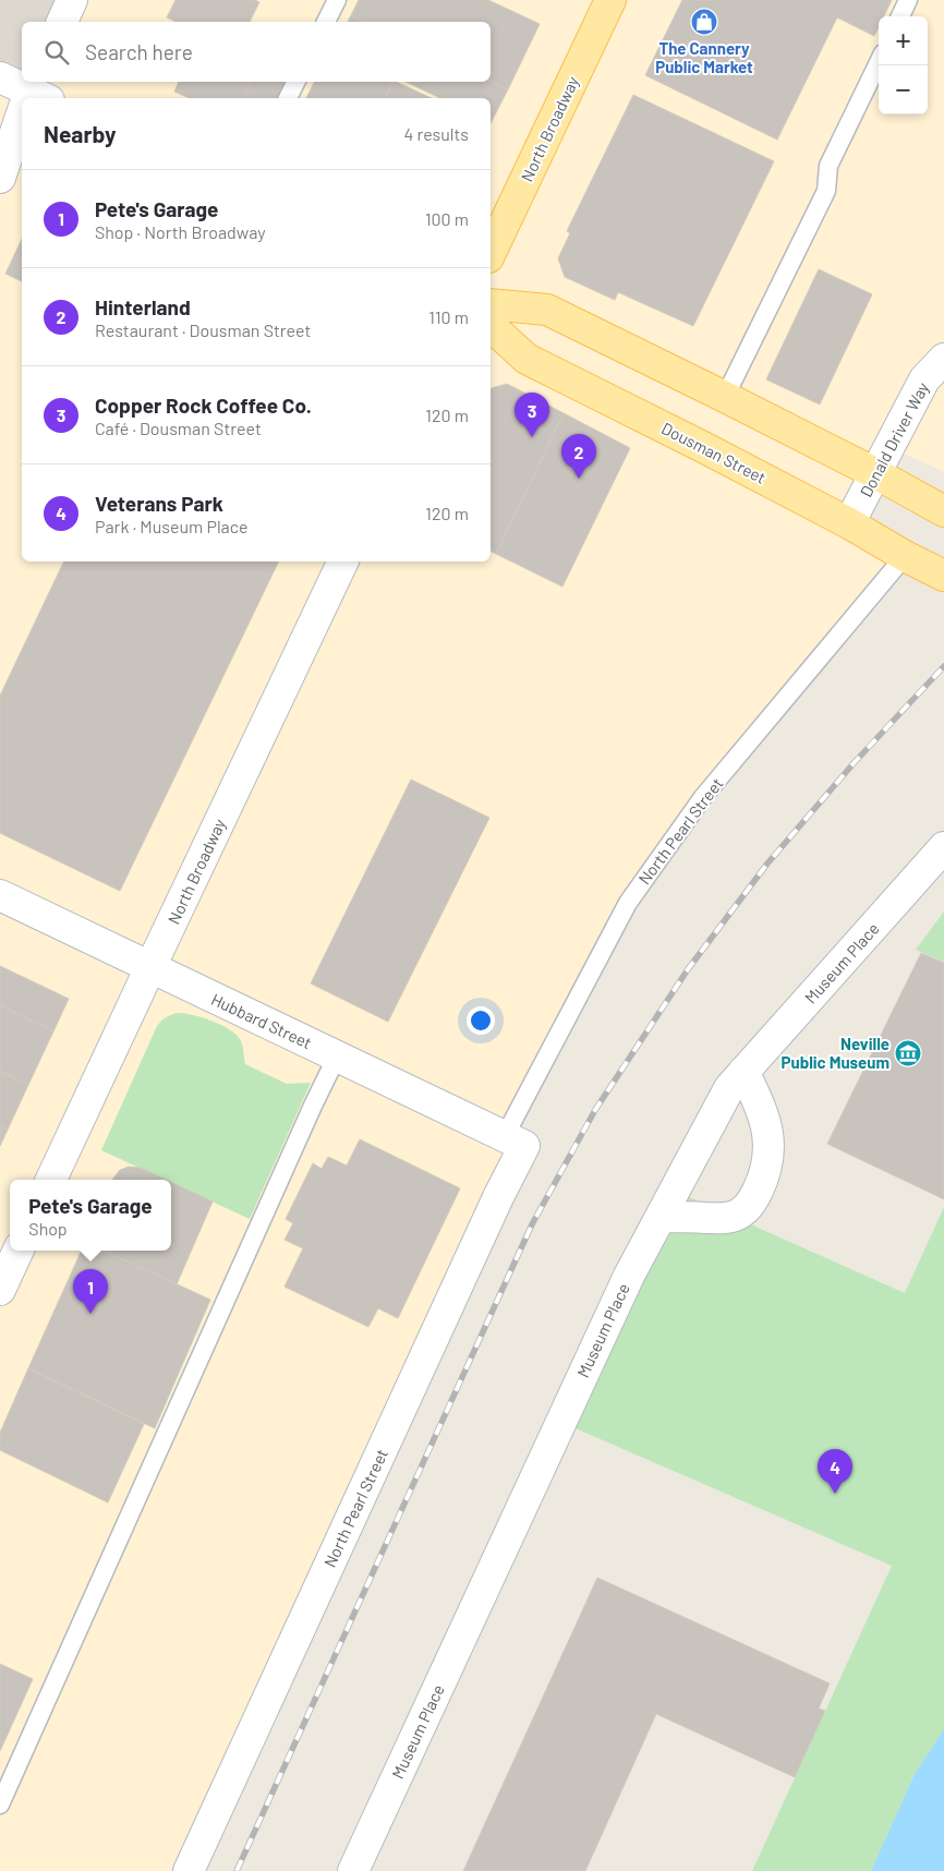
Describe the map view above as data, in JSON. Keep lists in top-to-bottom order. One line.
{"streets":{"main road":["North Broadway","Dousman Street"],"street":["Donald Driver Way","North Pearl Street","Museum Place","Hubbard Street"]},"crossings":[["North Broadway","Hubbard Street"],["Donald Driver Way","Dousman Street"],["Dousman Street","North Pearl Street"],["North Pearl Street","Hubbard Street"]],"places":{"shop":["The Cannery Public Market"],"museum":["Neville Public Museum"]},"page":{"map_buttons":["+","−"],"search":"Search here","heading":["Nearby","4 results"],"list":[{"mark":"1","name":"Pete's Garage","note":"Shop · North Broadway","value":"100 m"},{"mark":"2","name":"Hinterland","note":"Restaurant · Dousman Street","value":"110 m"},{"mark":"3","name":"Copper Rock Coffee Co.","note":"Café · Dousman Street","value":"120 m"},{"mark":"4","name":"Veterans Park","note":"Park · Museum Place","value":"120 m"}],"pins":["3","2","1","4"],"popup":["Pete's Garage","Shop"]}}
